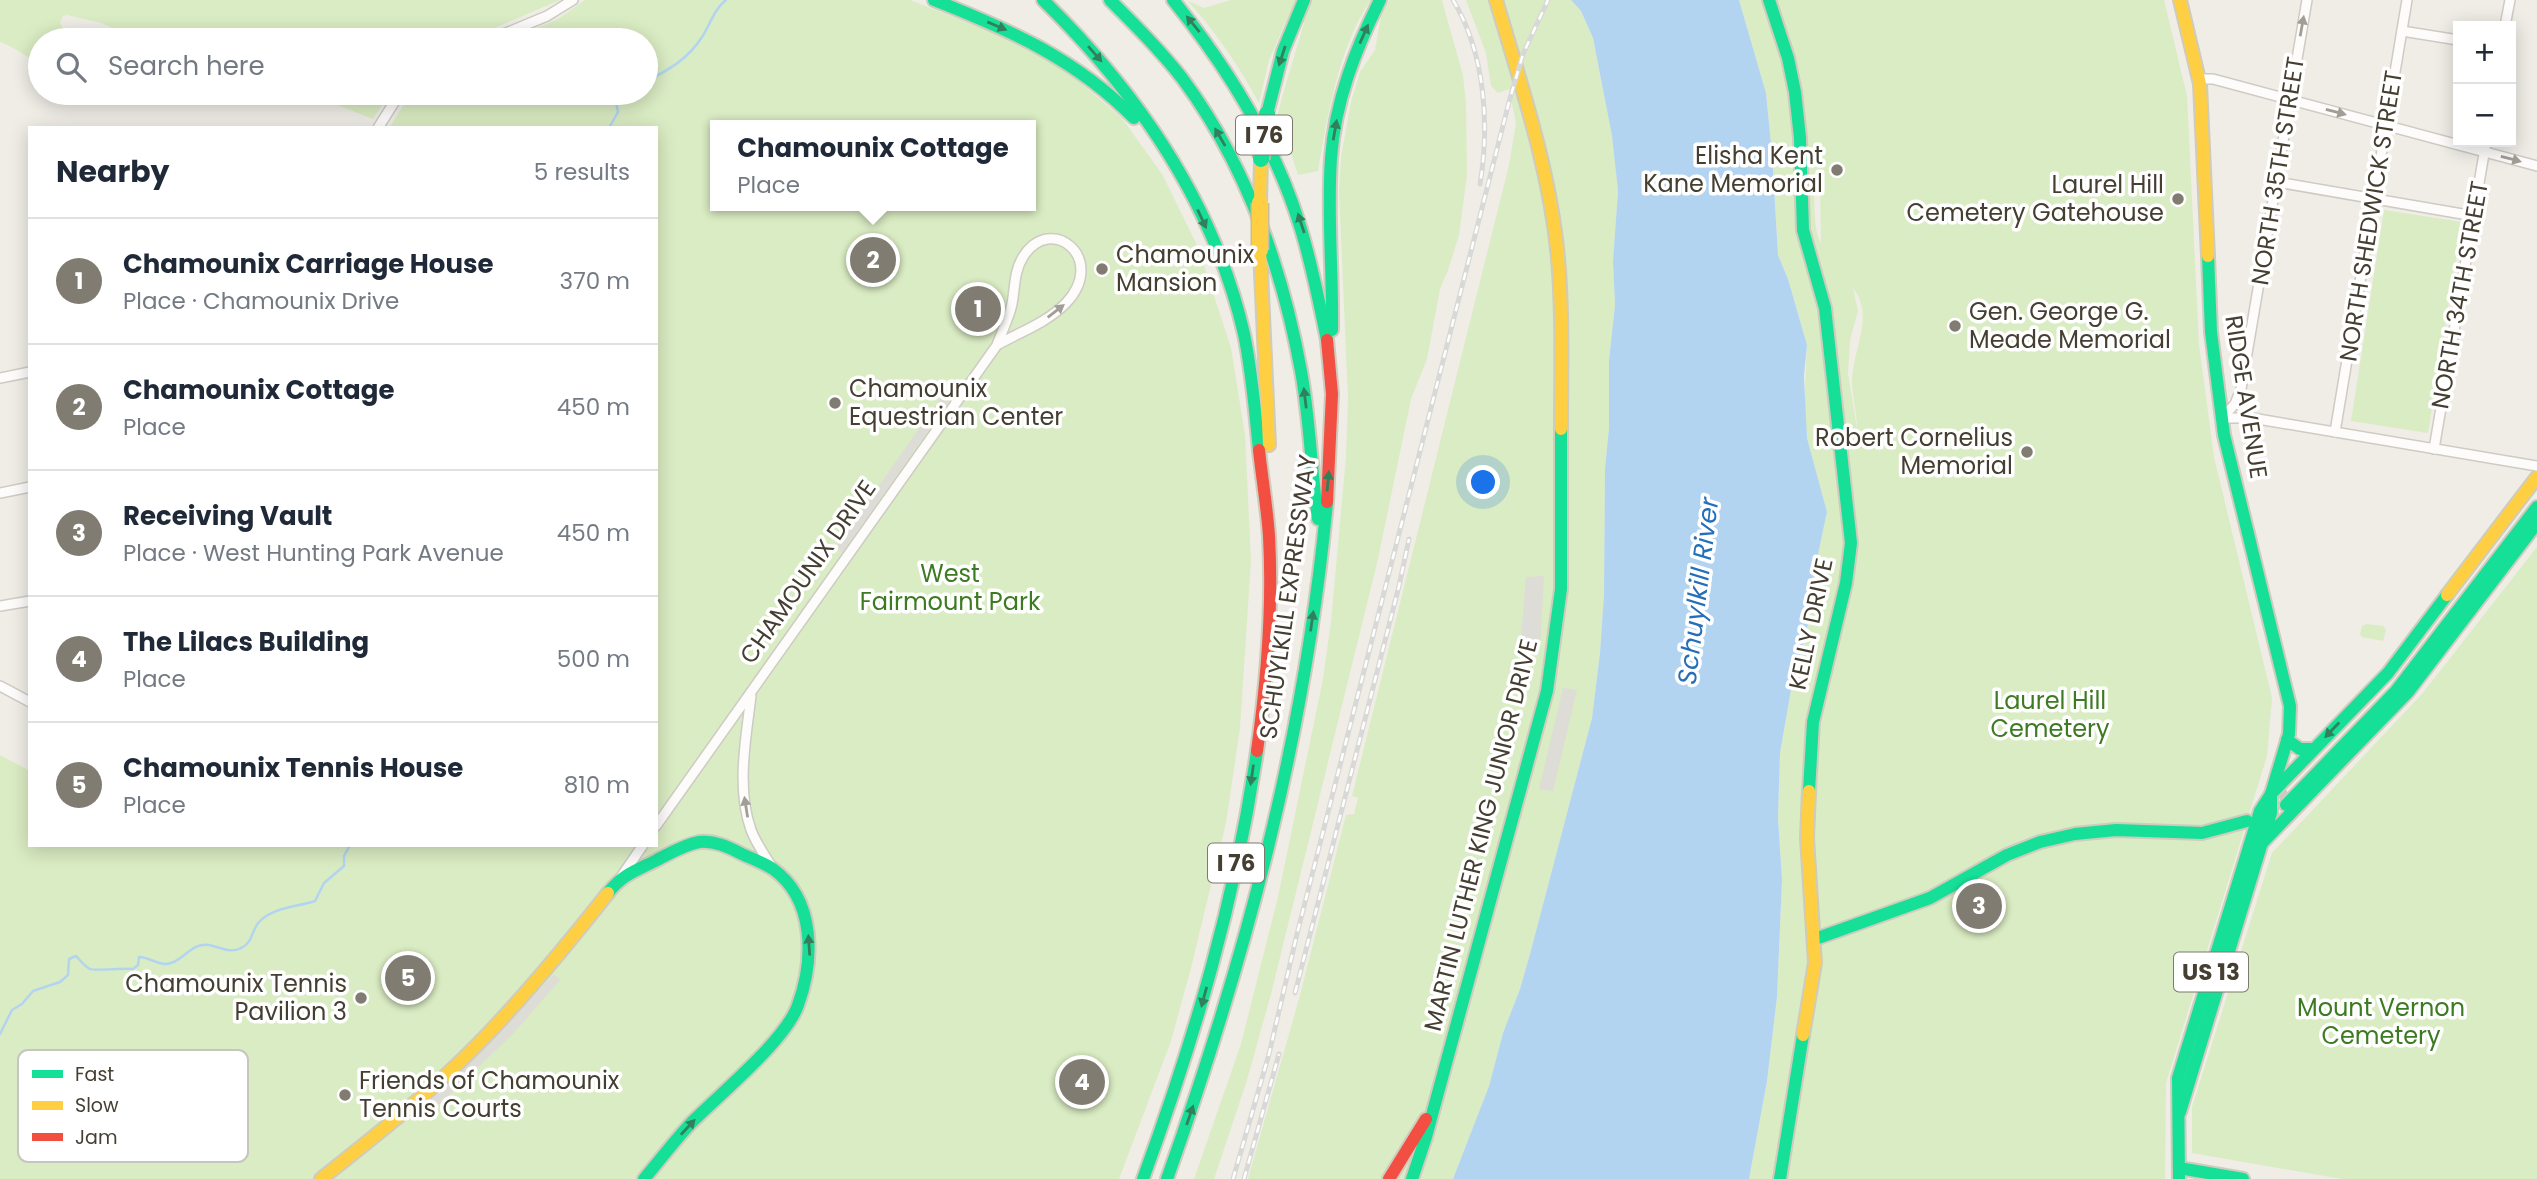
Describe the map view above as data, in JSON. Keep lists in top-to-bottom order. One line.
{"streets":{"main road":["I 76","RIDGE AVENUE","SCHUYLKILL EXPRESSWAY","KELLY DRIVE","MARTIN LUTHER KING JUNIOR DRIVE","US 13"],"street":["NORTH 35TH STREET","NORTH SHEDWICK STREET","NORTH 34TH STREET","CHAMOUNIX DRIVE"]},"crossings":[["NORTH 35TH STREET","RIDGE AVENUE"],["RIDGE AVENUE","US 13"]],"water":["Schuylkill River"],"parks":["West Fairmount Park","Laurel Hill Cemetery","Mount Vernon Cemetery"],"places":["Elisha Kent Kane Memorial","Laurel Hill Cemetery Gatehouse","Chamounix Mansion","Gen. George G. Meade Memorial","Chamounix Equestrian Center","Robert Cornelius Memorial","Chamounix Tennis Pavilion 3","Friends of Chamounix Tennis Courts"],"legend":["Fast","Slow","Jam"],"page":{"map_buttons":["+","−"],"search":"Search here","popup":["Chamounix Cottage","Place"],"heading":["Nearby","5 results"],"list":[{"mark":"1","name":"Chamounix Carriage House","note":"Place · Chamounix Drive","value":"370 m"},{"mark":"2","name":"Chamounix Cottage","note":"Place","value":"450 m"},{"mark":"3","name":"Receiving Vault","note":"Place · West Hunting Park Avenue","value":"450 m"},{"mark":"4","name":"The Lilacs Building","note":"Place","value":"500 m"},{"mark":"5","name":"Chamounix Tennis House","note":"Place","value":"810 m"}],"pins":["2","1","3","5","4"]}}
